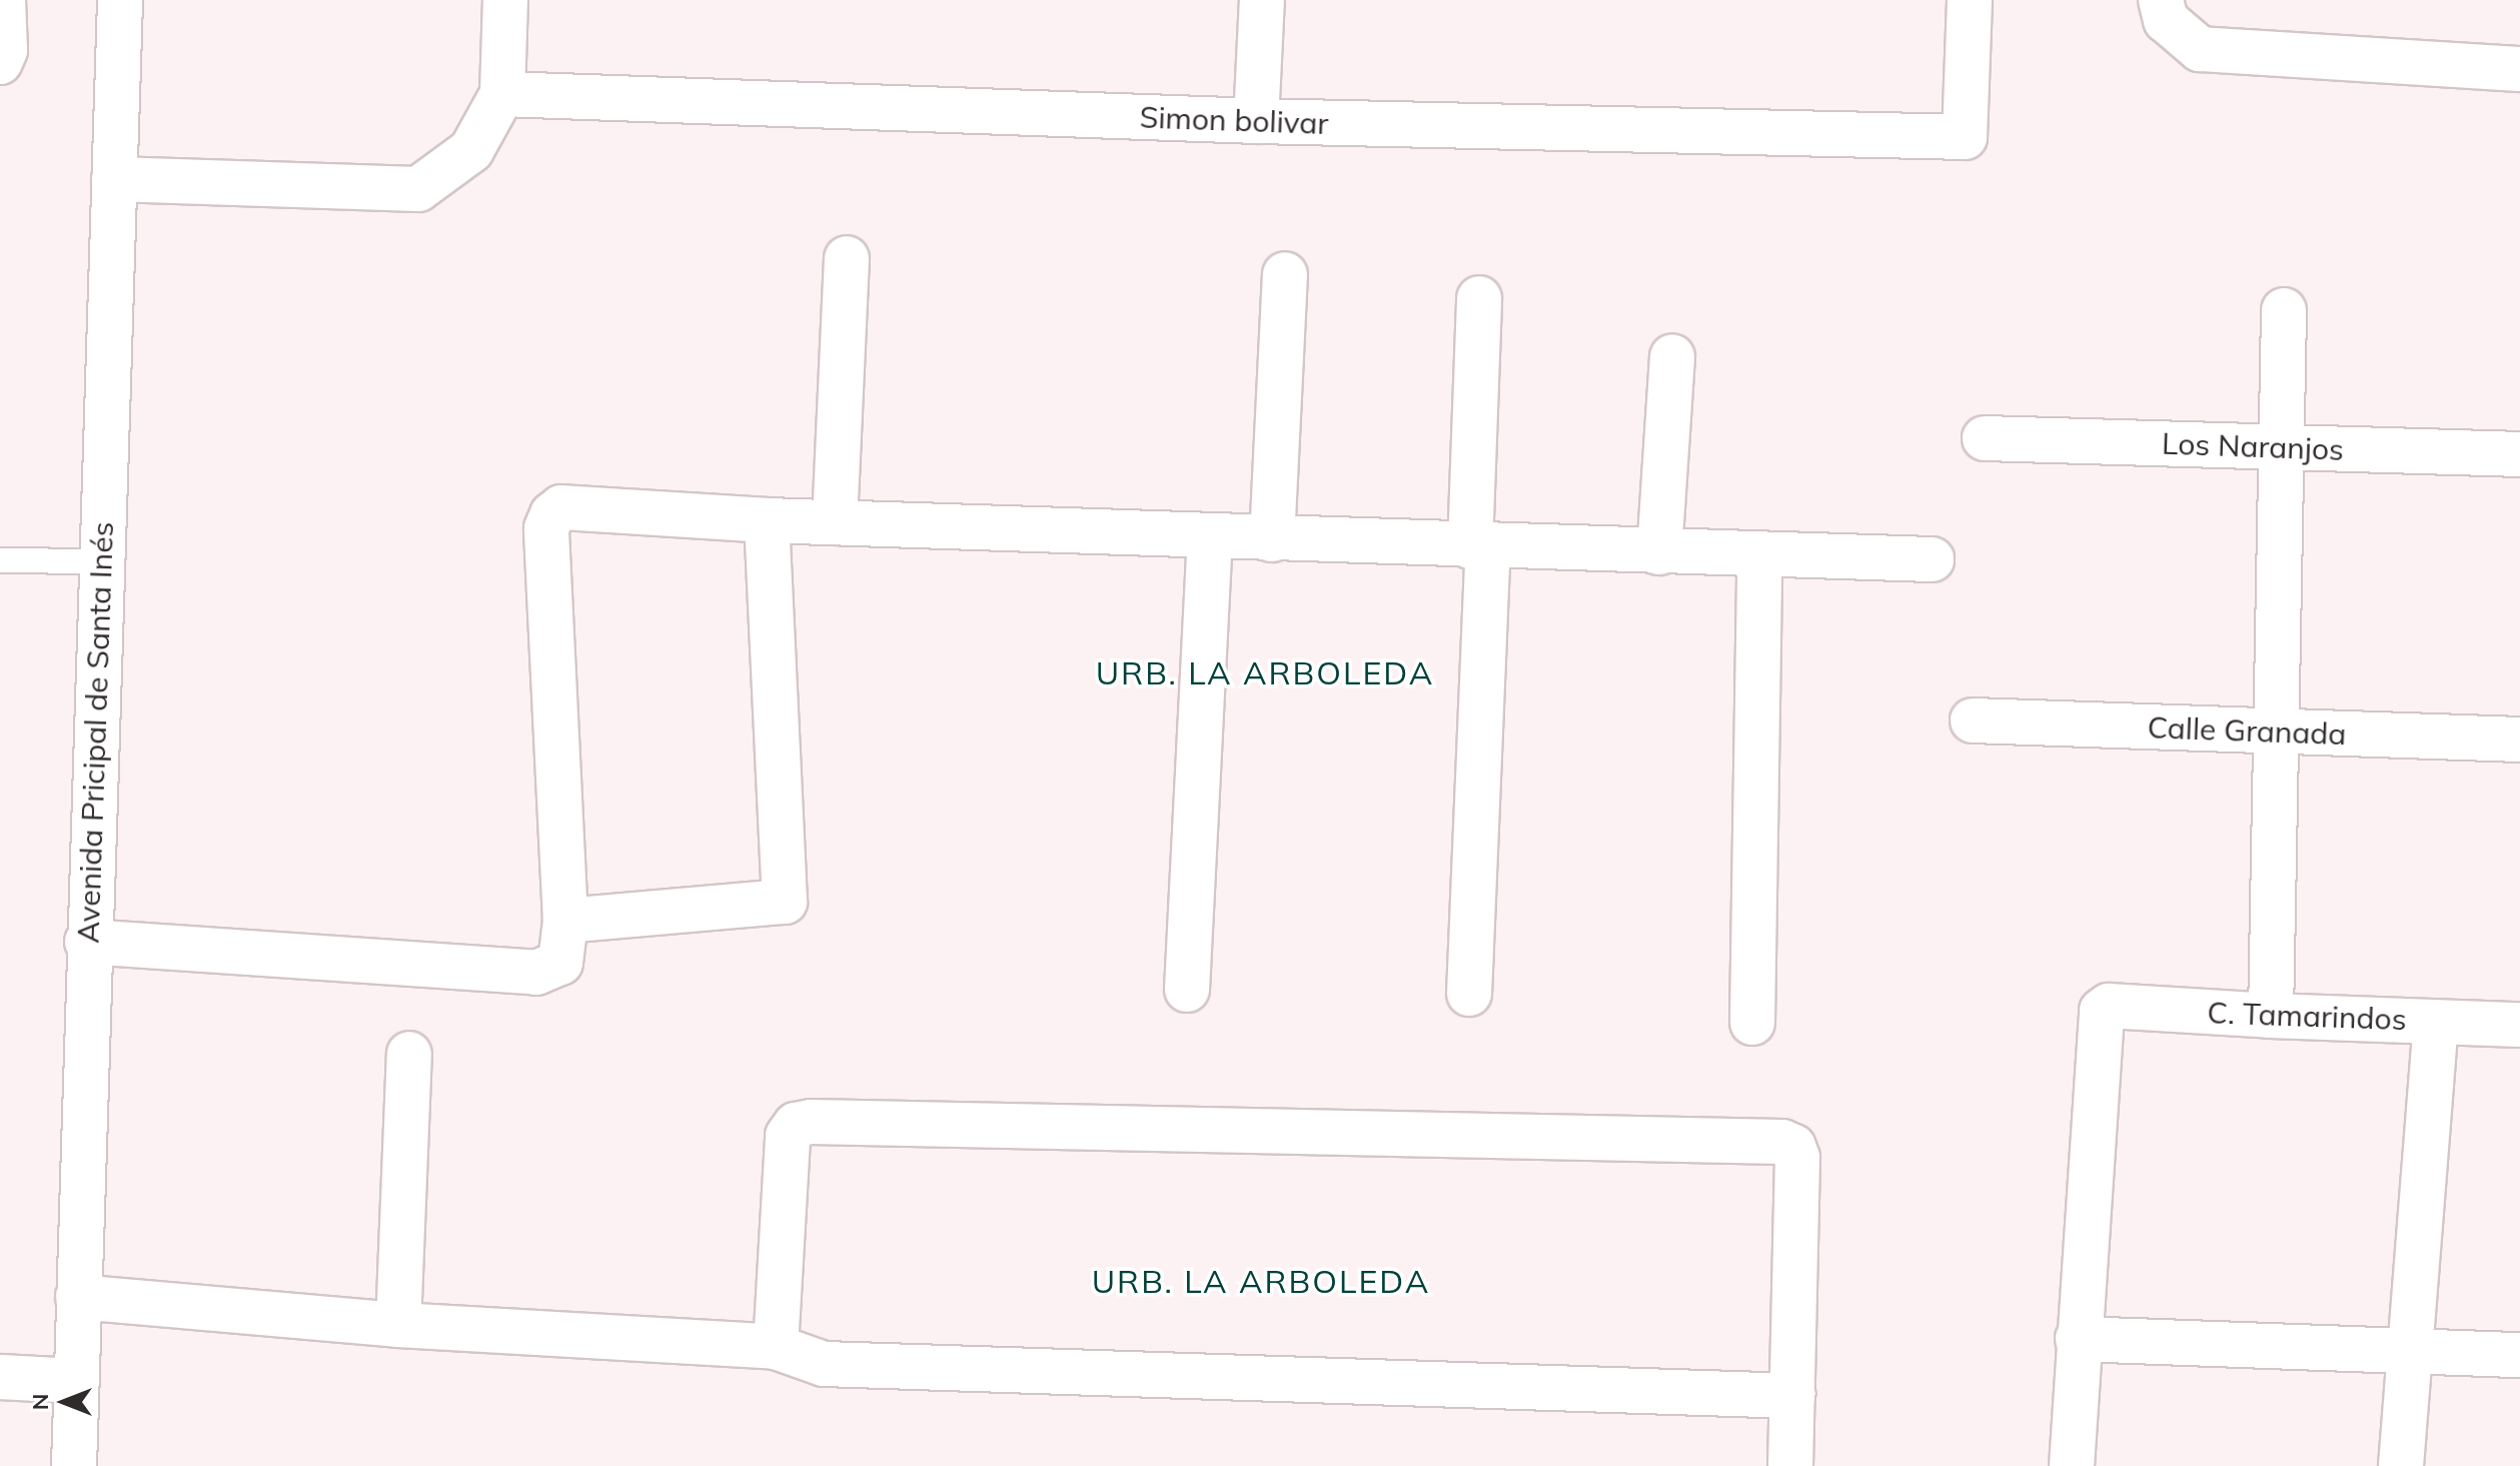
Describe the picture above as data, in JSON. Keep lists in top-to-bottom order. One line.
{"streets":{"street":["Simon bolivar","Los Naranjos","Calle Granada","Avenida Pricipal de Santa Inés","C. Tamarindos"]},"districts":["URB. LA ARBOLEDA","URB. LA ARBOLEDA"],"north":"left"}
